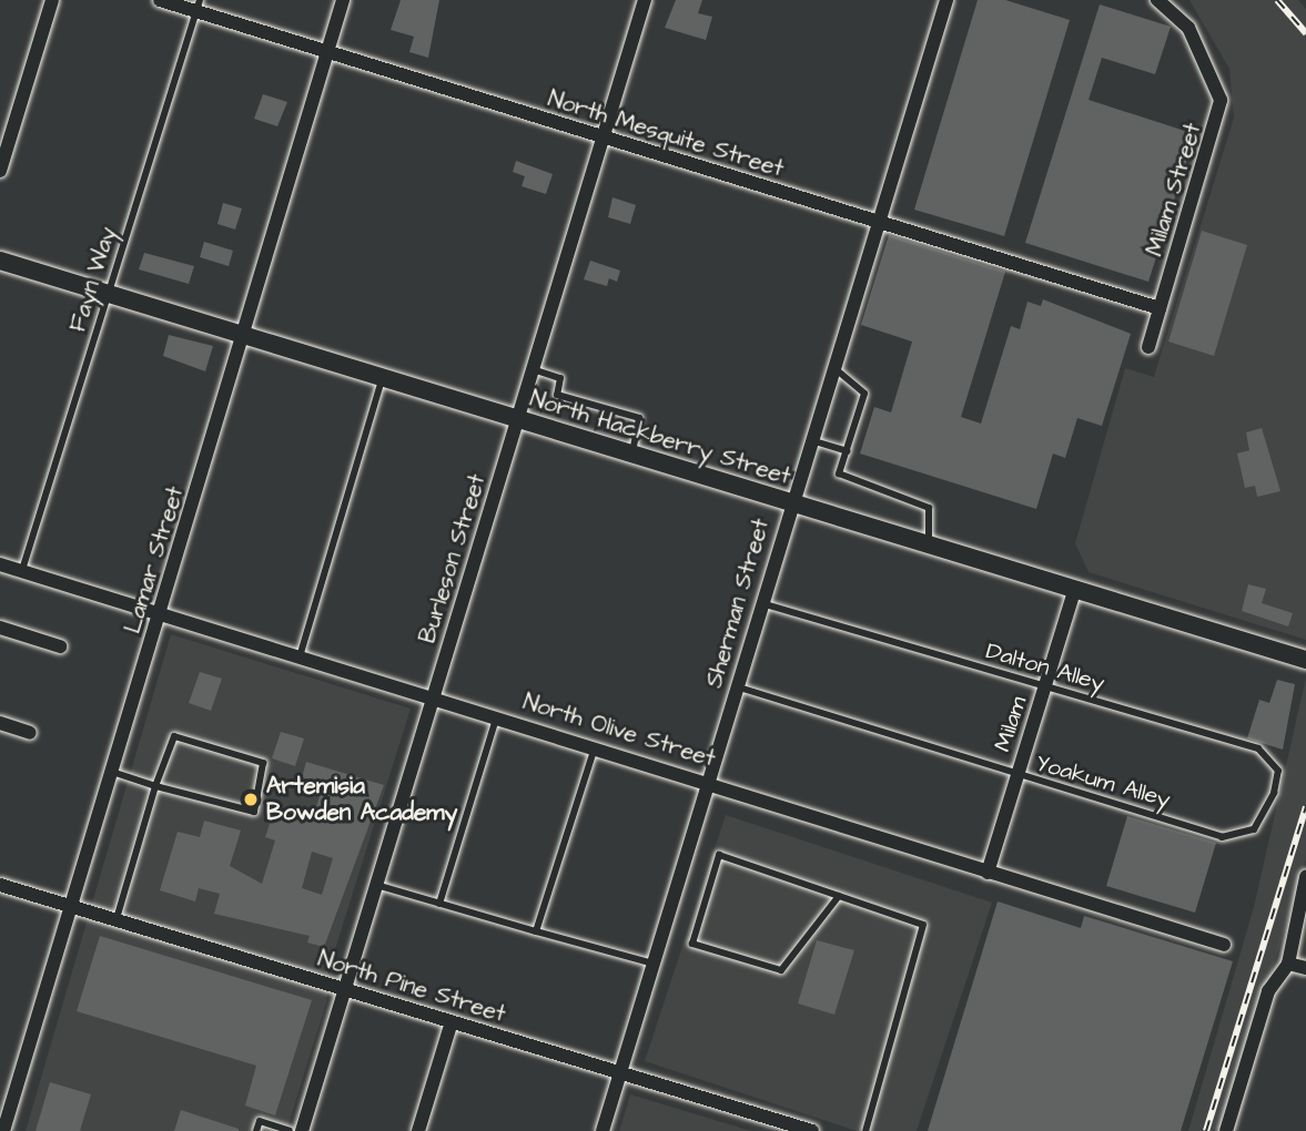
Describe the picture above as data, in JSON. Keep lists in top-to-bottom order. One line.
{"streets":{"main road":["North Hackberry Street"],"street":["North Mesquite Street","Milam Street","Burleson Street","Lamar Street","Sherman Street","Milam","North Olive Street","North Pine Street"],"lane":["Fayn Way","Dalton Alley","Yoakum Alley"]},"crossings":[["North Mesquite Street","Milam Street"],["North Mesquite Street","Fayn Way"],["North Mesquite Street","Burleson Street"],["North Mesquite Street","Lamar Street"],["North Mesquite Street","Sherman Street"],["Fayn Way","North Hackberry Street"],["Fayn Way","North Olive Street"],["North Hackberry Street","Burleson Street"],["North Hackberry Street","Lamar Street"],["North Hackberry Street","Sherman Street"],["North Hackberry Street","Milam"],["Burleson Street","North Olive Street"],["Burleson Street","North Pine Street"],["Lamar Street","North Olive Street"],["Lamar Street","North Pine Street"],["Sherman Street","Dalton Alley"],["Sherman Street","North Olive Street"],["Sherman Street","Yoakum Alley"],["Sherman Street","North Pine Street"],["Dalton Alley","Milam"],["Dalton Alley","Yoakum Alley"],["Milam","North Olive Street"],["Milam","Yoakum Alley"]],"places":["Artemisia Bowden Academy"]}
